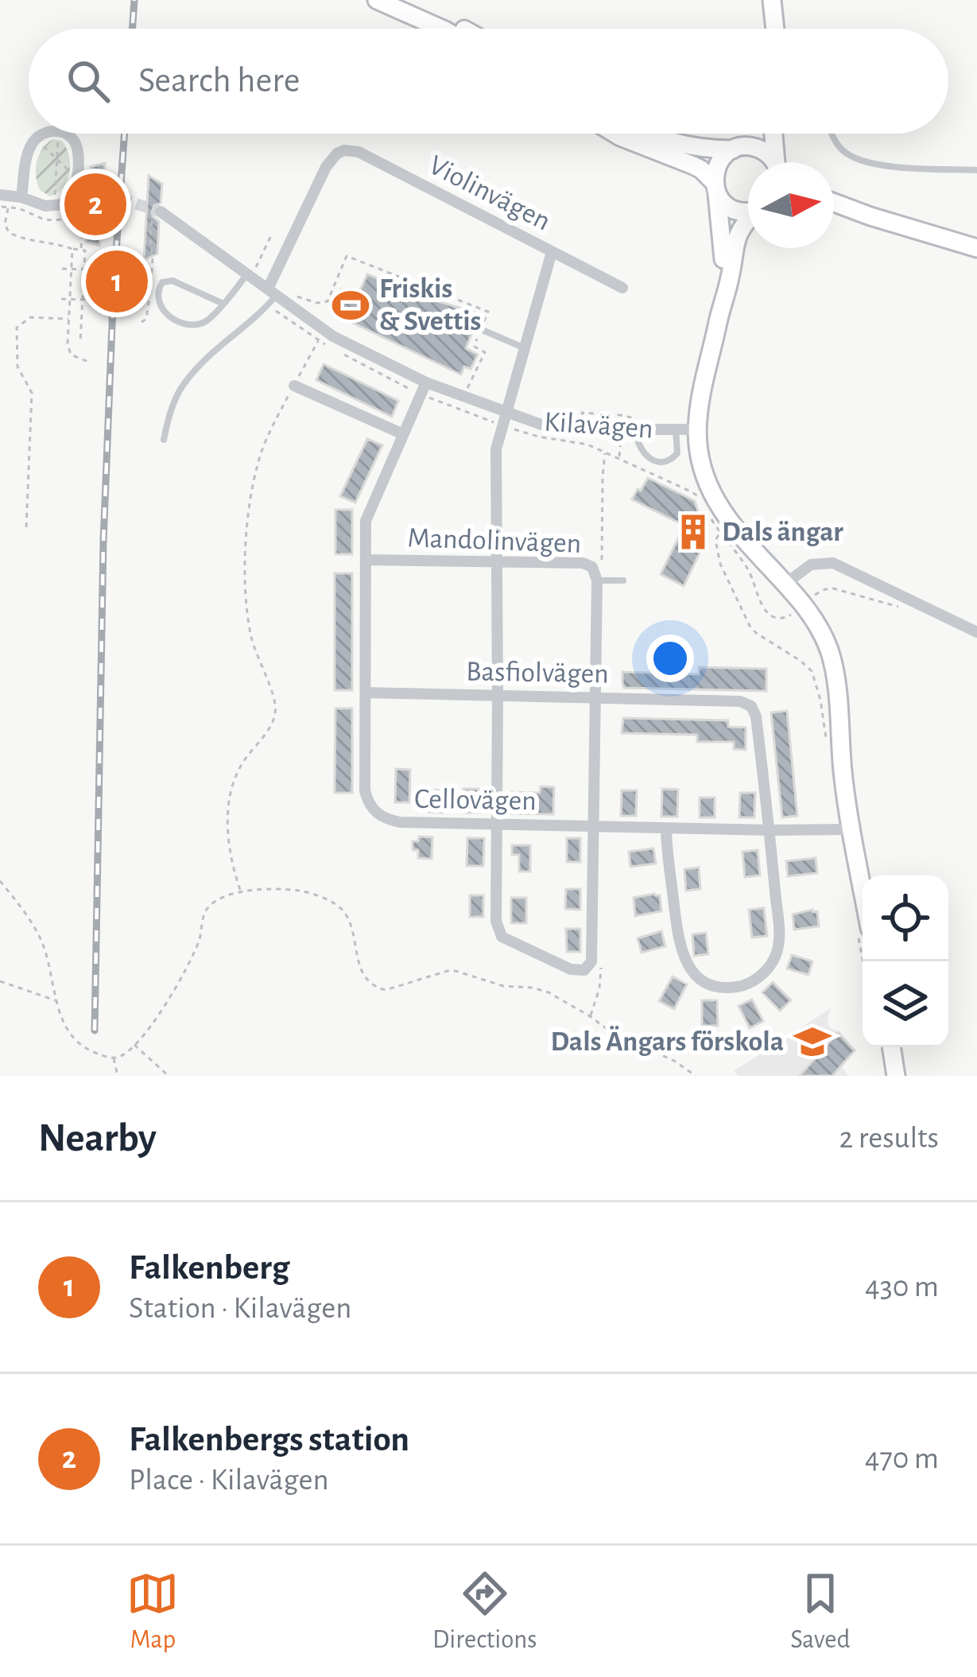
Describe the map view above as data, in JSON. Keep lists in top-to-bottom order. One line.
{"streets":{"street":["Violinvägen","Kilavägen","Mandolinvägen","Basfiolvägen","Cellovägen"]},"crossings":[["Violinvägen","Kilavägen"],["Violinvägen","Mandolinvägen"],["Violinvägen","Basfiolvägen"],["Violinvägen","Cellovägen"],["Kilavägen","Cellovägen"],["Mandolinvägen","Basfiolvägen"],["Mandolinvägen","Cellovägen"],["Basfiolvägen","Cellovägen"]],"places":{"sports":["Friskis & Svettis"],"building":["Dals ängar"],"school or university":["Dals Ängars förskola"]},"north":"right","page":{"search":"Search here","pins":["2","1"],"heading":["Nearby","2 results"],"list":[{"mark":"1","name":"Falkenberg","note":"Station · Kilavägen","value":"430 m"},{"mark":"2","name":"Falkenbergs station","note":"Place · Kilavägen","value":"470 m"}],"nav":["Map","Directions","Saved"]}}
